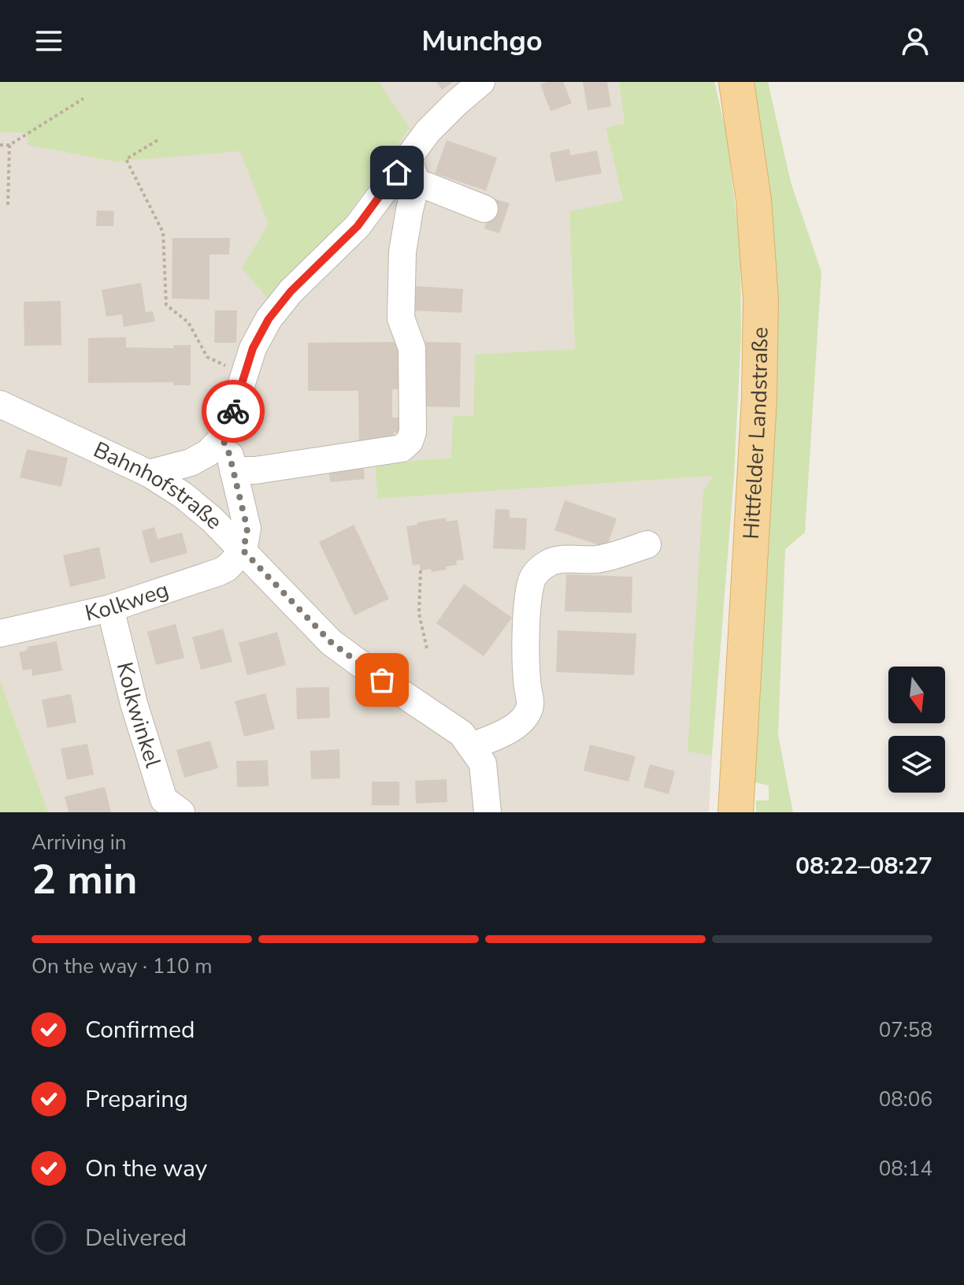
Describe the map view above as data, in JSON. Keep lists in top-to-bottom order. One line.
{"streets":{"main road":["Hittfelder Landstraße"],"street":["Bahnhofstraße","Kolkweg","Kolkwinkel"]},"crossings":[["Bahnhofstraße","Kolkweg"],["Kolkweg","Kolkwinkel"]],"north":"bottom","page":{"header":"Munchgo","heading":["2 min","Arriving in","08:22–08:27"],"bar":"On the way · 110 m","list":[["Confirmed","07:58"],["Preparing","08:06"],["On the way","08:14"],"Delivered"]}}
